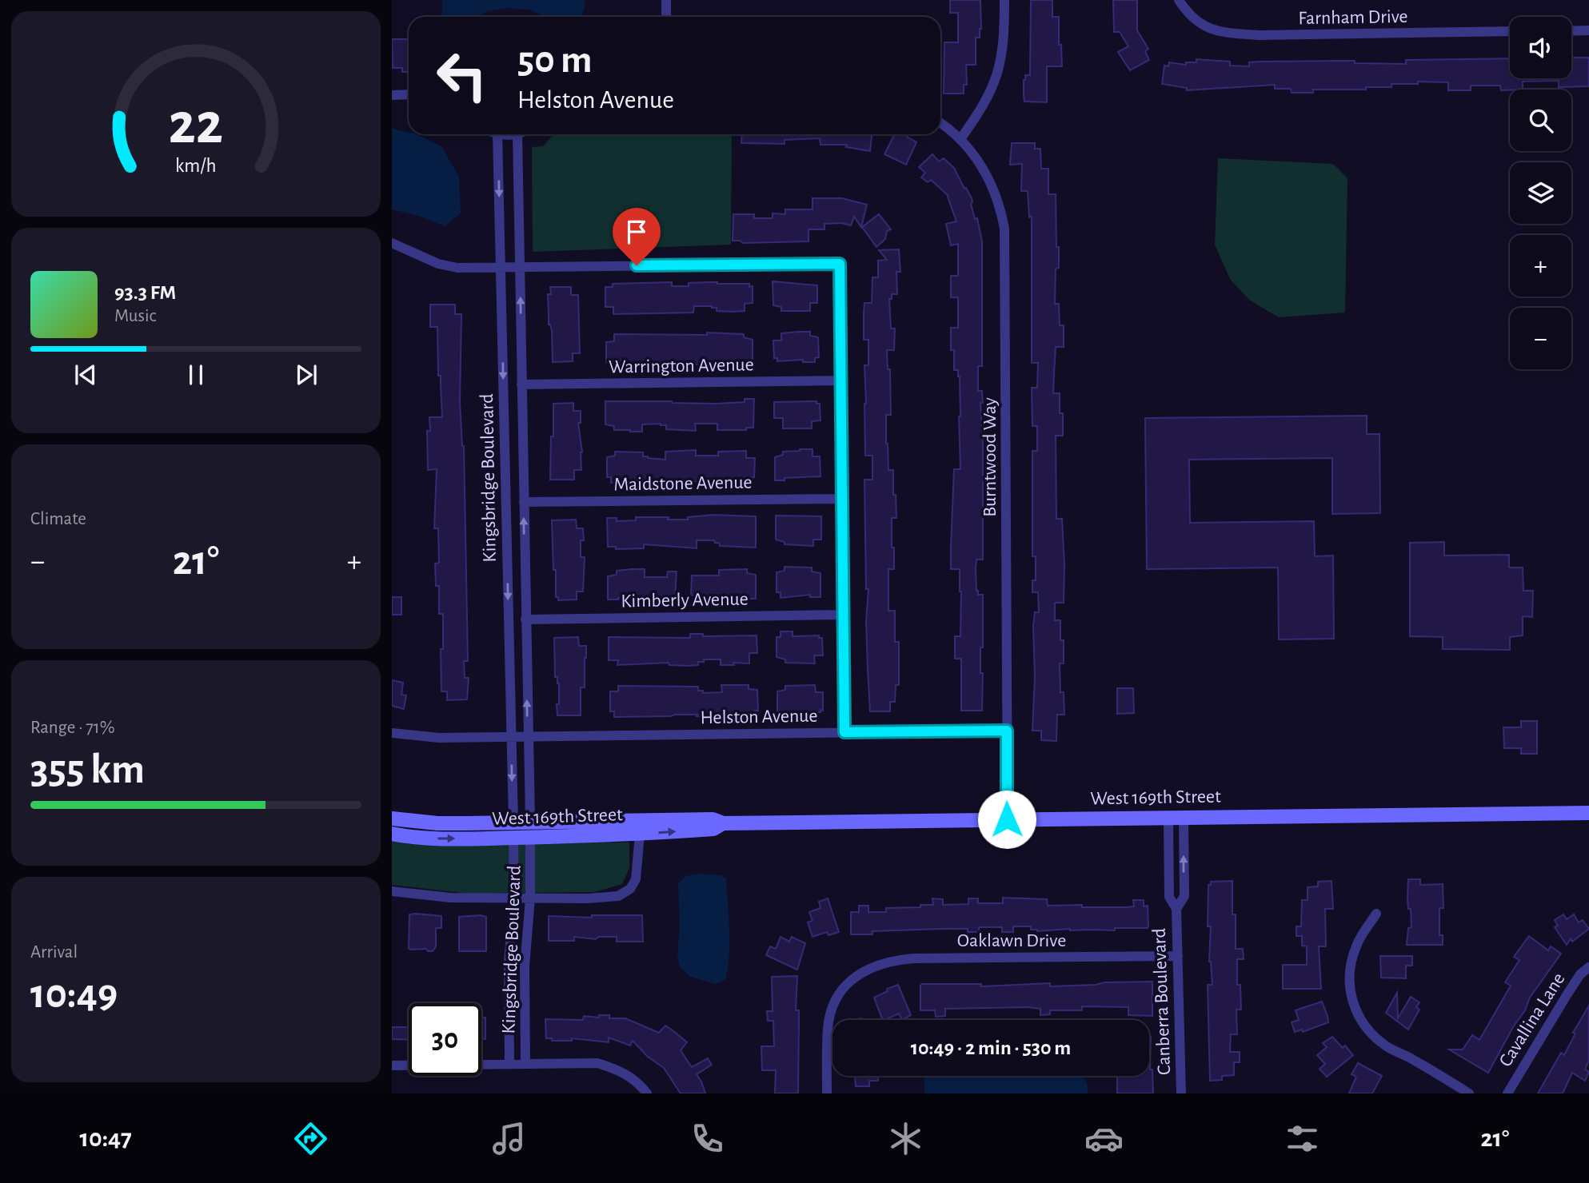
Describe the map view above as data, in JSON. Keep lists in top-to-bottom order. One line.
{"streets":{"street":["Farnham Drive","Warrington Avenue","Burntwood Way","Kingsbridge Boulevard","Maidstone Avenue","Kimberly Avenue","Helston Avenue","West 169th Street","Oaklawn Drive","Canberra Boulevard","Cavallina Lane"]},"crossings":[["Warrington Avenue","Kingsbridge Boulevard"],["Burntwood Way","Helston Avenue"],["Burntwood Way","West 169th Street"],["Kingsbridge Boulevard","Maidstone Avenue"],["Kingsbridge Boulevard","Kimberly Avenue"],["Kingsbridge Boulevard","Helston Avenue"],["Kingsbridge Boulevard","West 169th Street"],["West 169th Street","Canberra Boulevard"],["Oaklawn Drive","Canberra Boulevard"]],"page":{"map_buttons":["+","−"],"turn":["50 m","Helston Avenue"],"song":["93.3 FM","Music"],"tile":["Climate",["Range · 71%","355 km"],["Arrival","10:49"]],"heat":["−","21°","+"],"limit":"30","trip":"10:49 · 2 min · 530 m","tabs":["10:47","21°"],"gauge":["22","km/h"]}}
